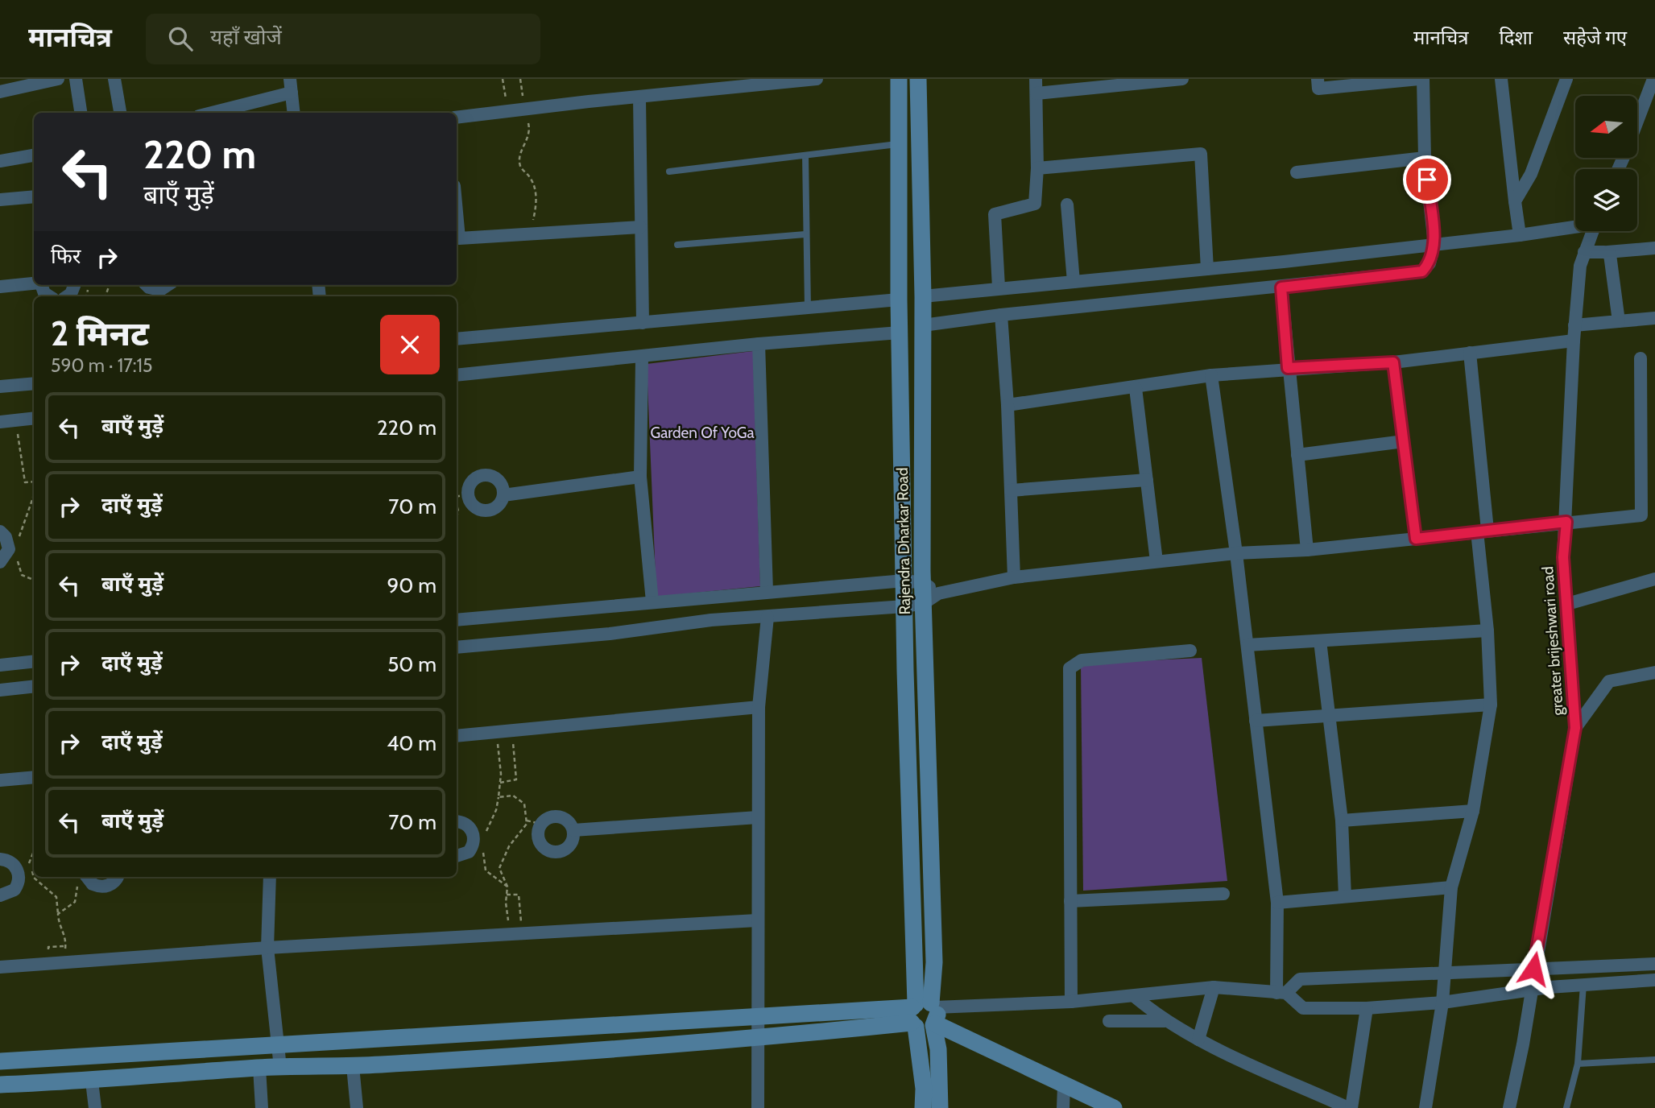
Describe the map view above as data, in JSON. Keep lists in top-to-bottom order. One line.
{"streets":{"street":["Rajendra Dharkar Road","greater brijeshwari road"]},"parks":["Garden Of YoGa"],"north":"left","page":{"header":"मानचित्र","search":"यहाँ खोजें","nav":["मानचित्र","दिशा","सहेजे गए"],"turn":["220 m","बाएँ मुड़ें"],"then":"फिर","heading":["2 मिनट","590 m · 17:15"],"list":[{"name":"बाएँ मुड़ें","value":"220 m"},{"name":"दाएँ मुड़ें","value":"70 m"},{"name":"बाएँ मुड़ें","value":"90 m"},{"name":"दाएँ मुड़ें","value":"50 m"},{"name":"दाएँ मुड़ें","value":"40 m"},{"name":"बाएँ मुड़ें","value":"70 m"}]}}
